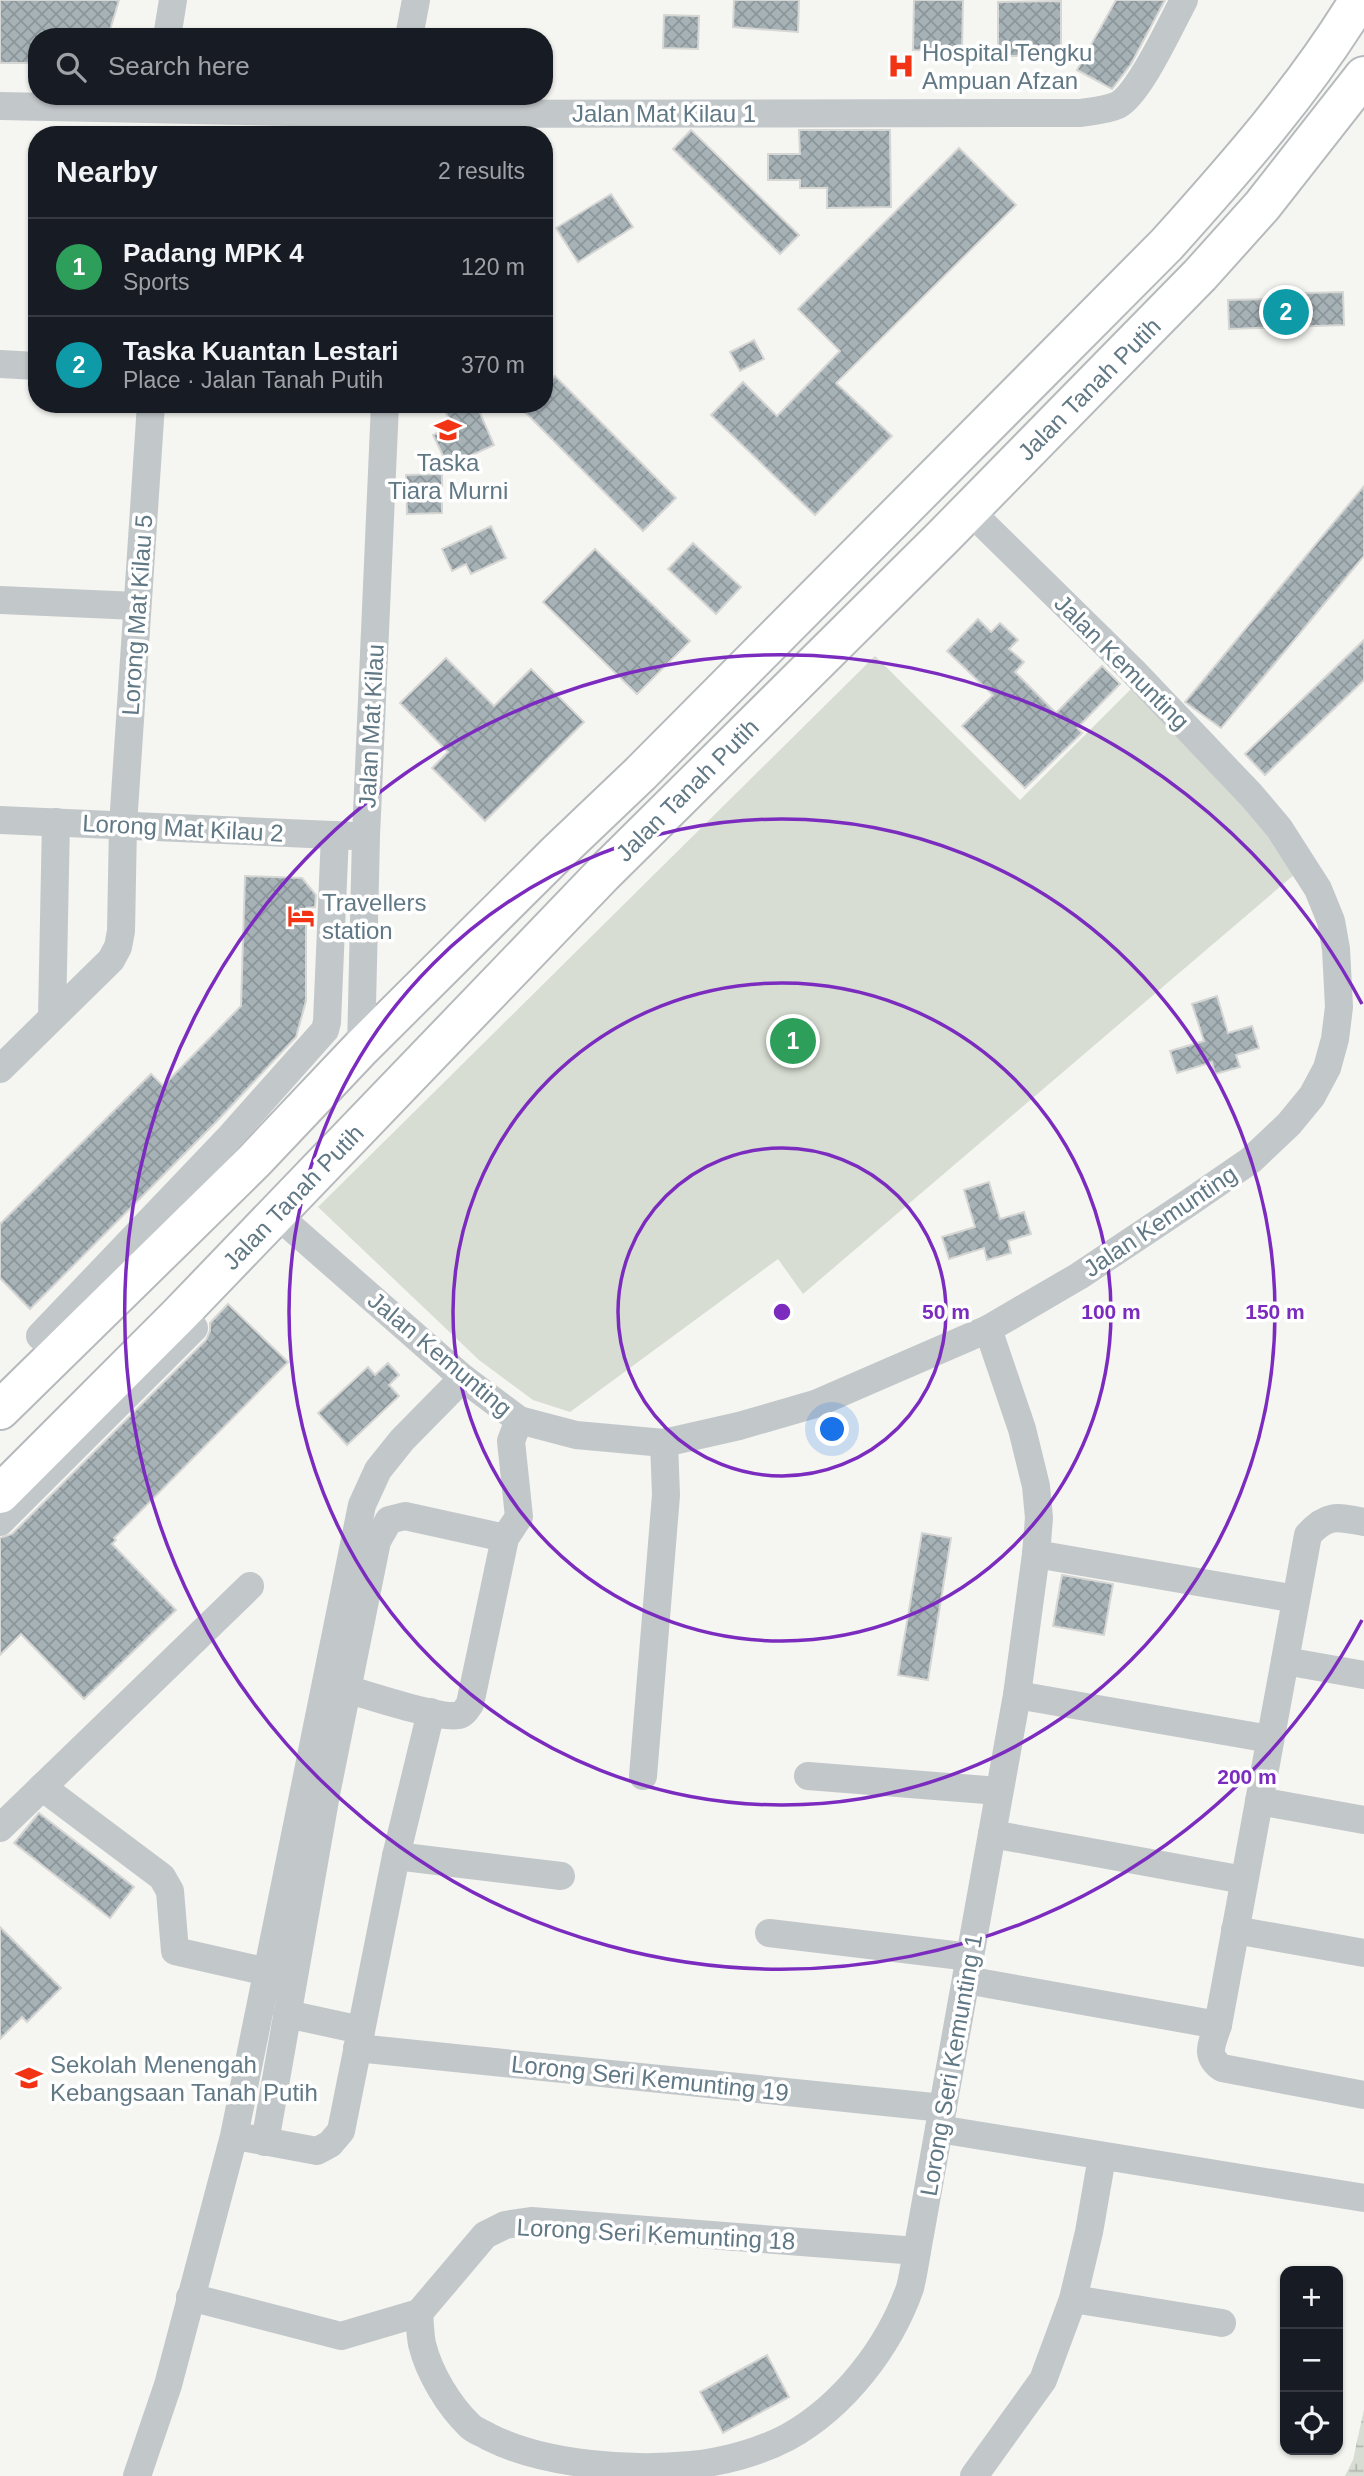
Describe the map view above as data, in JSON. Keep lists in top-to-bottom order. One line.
{"streets":{"highway":["Jalan Tanah Putih"],"street":["Jalan Mat Kilau 1","Lorong Mat Kilau 5","Jalan Kemunting","Jalan Mat Kilau","Lorong Mat Kilau 2","Lorong Seri Kemunting 1","Lorong Seri Kemunting 19","Lorong Seri Kemunting 18"]},"crossings":[["Jalan Tanah Putih","Jalan Kemunting"],["Jalan Tanah Putih","Jalan Mat Kilau"],["Lorong Mat Kilau 5","Lorong Mat Kilau 2"],["Jalan Kemunting","Lorong Seri Kemunting 1"],["Jalan Mat Kilau","Lorong Mat Kilau 2"],["Lorong Seri Kemunting 1","Lorong Seri Kemunting 19"],["Lorong Seri Kemunting 1","Lorong Seri Kemunting 18"]],"places":{"hospital":["Hospital Tengku Ampuan Afzan"],"school or university":["Taska Tiara Murni","Sekolah Menengah Kebangsaan Tanah Putih"],"hotel":["Travellers station"]},"page":{"search":"Search here","heading":["Nearby","2 results"],"list":[{"mark":"1","name":"Padang MPK 4","note":"Sports","value":"120 m"},{"mark":"2","name":"Taska Kuantan Lestari","note":"Place · Jalan Tanah Putih","value":"370 m"}],"pins":["2","1"],"map_buttons":["+","−"]},"rings":["50 m","100 m","150 m","200 m"]}
